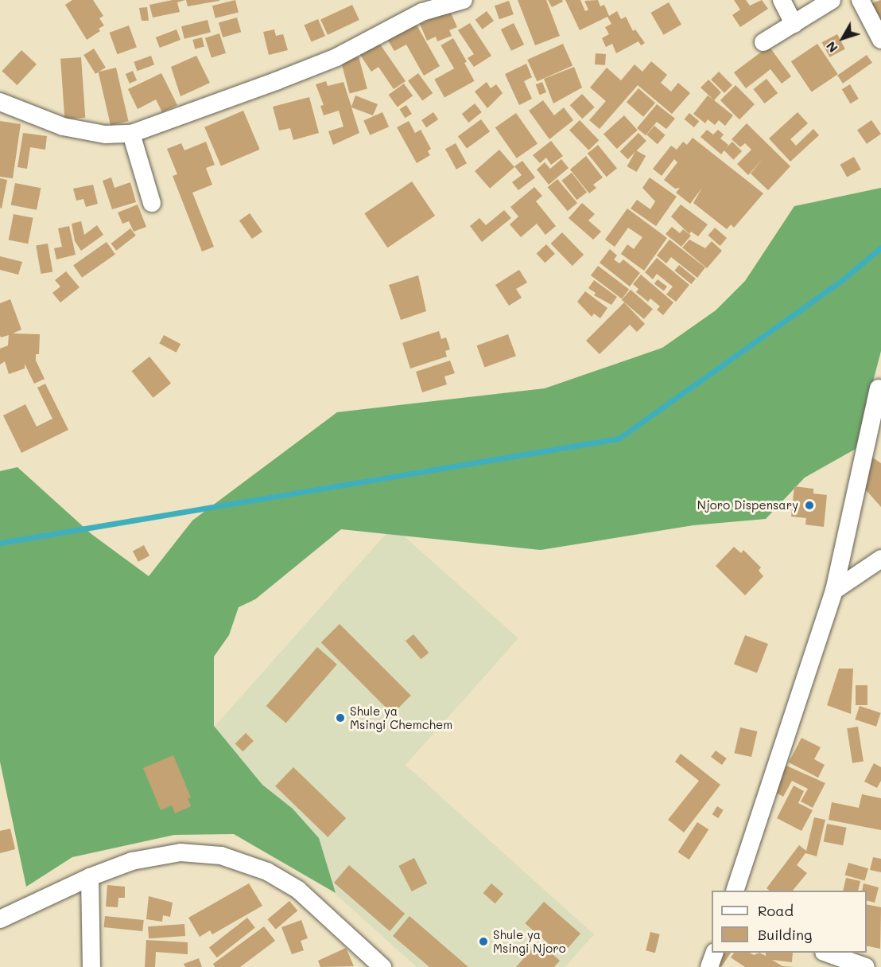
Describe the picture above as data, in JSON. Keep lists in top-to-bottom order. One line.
{"places":["Njoro Dispensary","Shule ya Msingi Chemchem","Shule ya Msingi Njoro"],"legend":["Road","Building"],"north":"bottom left"}
